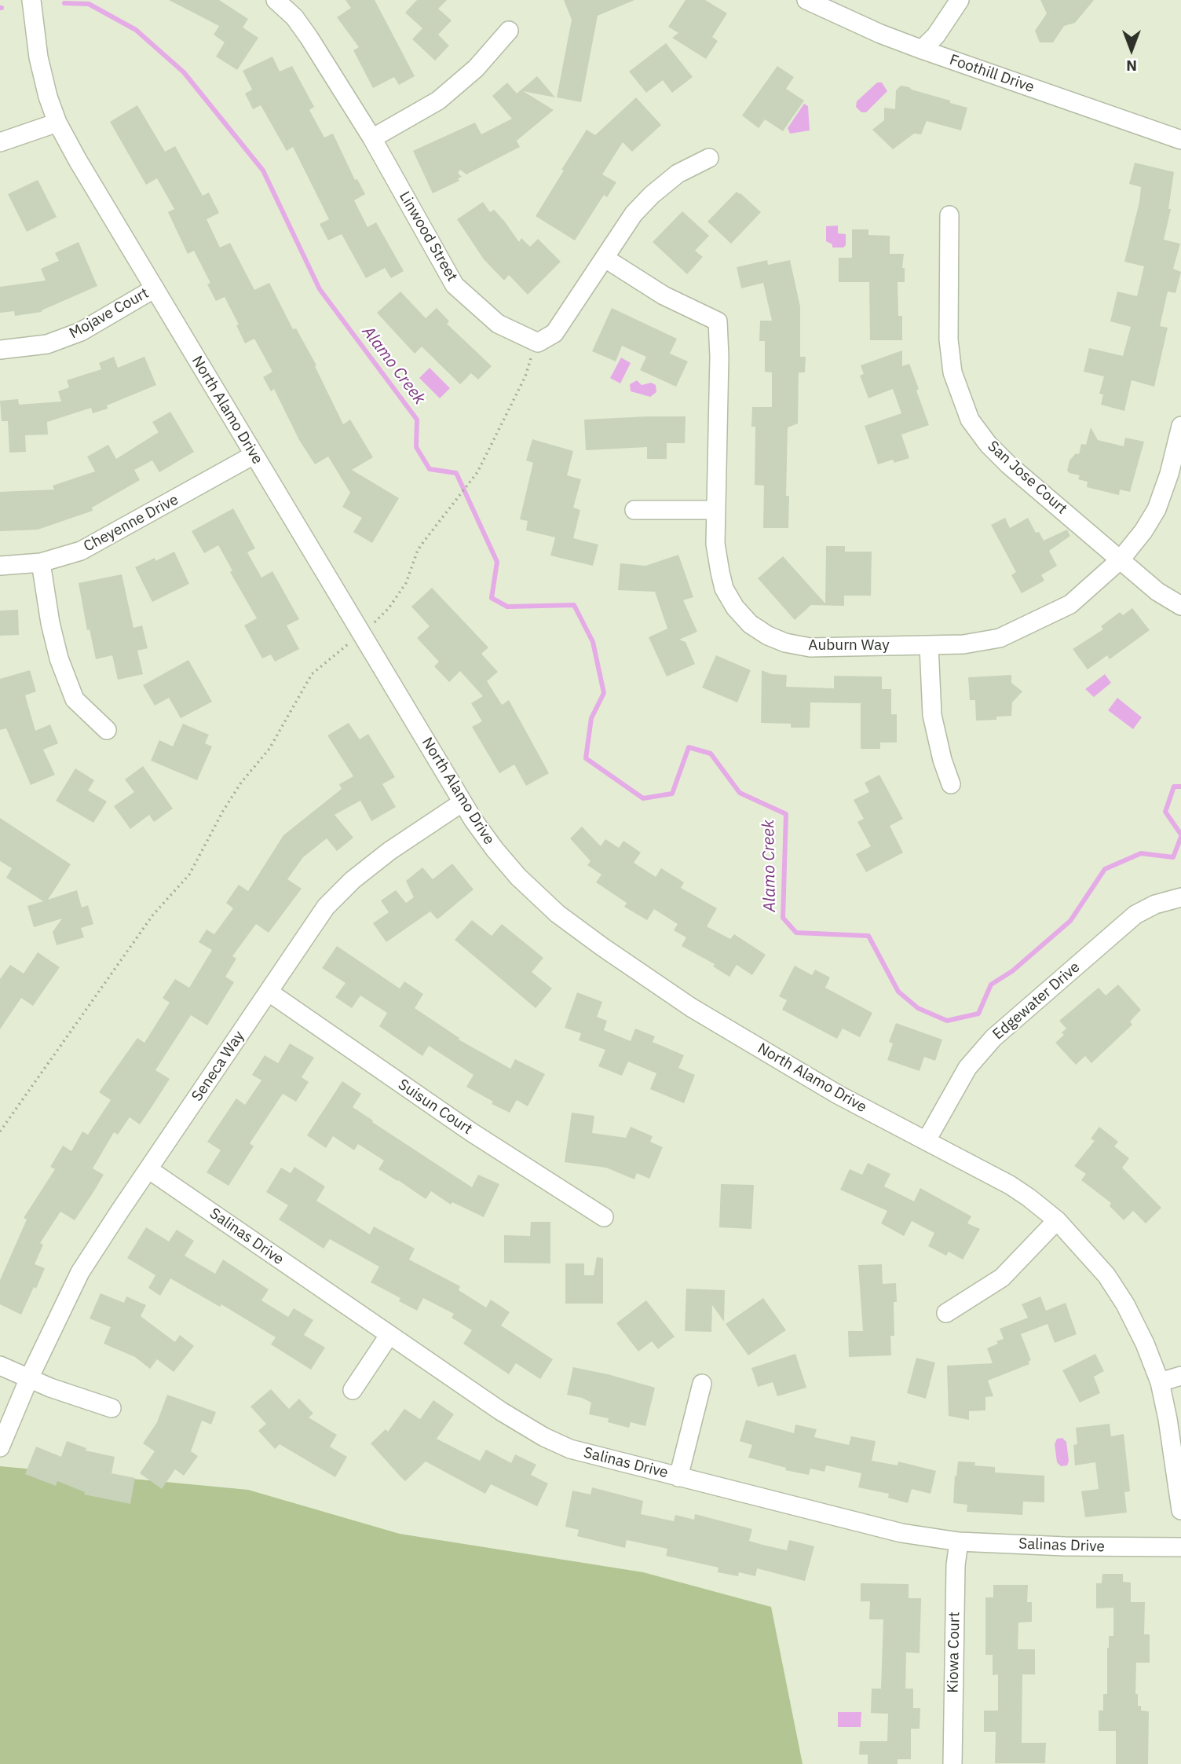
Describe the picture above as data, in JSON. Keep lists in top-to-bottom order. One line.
{"streets":{"street":["Foothill Drive","Linwood Street","Mojave Court","North Alamo Drive","San Jose Court","Cheyenne Drive","Auburn Way","Edgewater Drive","Seneca Way","Suisun Court","Salinas Drive","Kiowa Court"]},"crossings":[["Mojave Court","North Alamo Drive"],["North Alamo Drive","Cheyenne Drive"],["North Alamo Drive","Edgewater Drive"],["North Alamo Drive","Seneca Way"],["San Jose Court","Auburn Way"],["Seneca Way","Suisun Court"],["Seneca Way","Salinas Drive"],["Salinas Drive","Kiowa Court"]],"water":["Alamo Creek"],"north":"bottom"}
